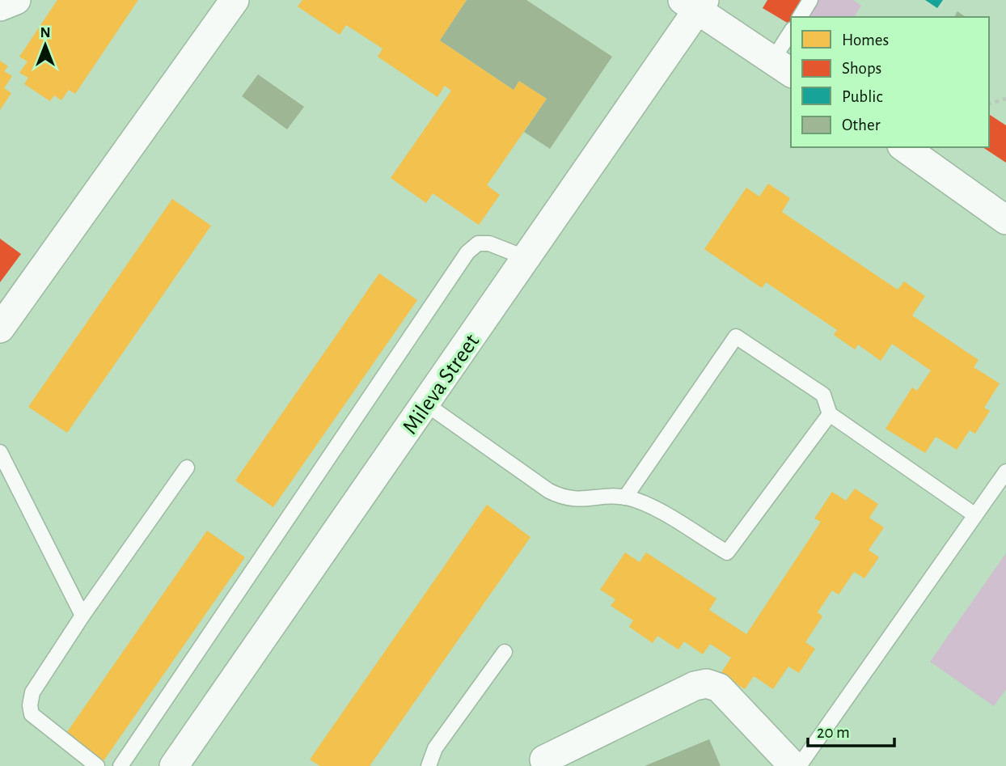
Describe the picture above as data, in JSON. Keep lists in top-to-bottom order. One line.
{"streets":{"street":["Mileva Street"]},"legend":["Homes","Shops","Public","Other"],"scale_bar":"20 m","north":"top"}
